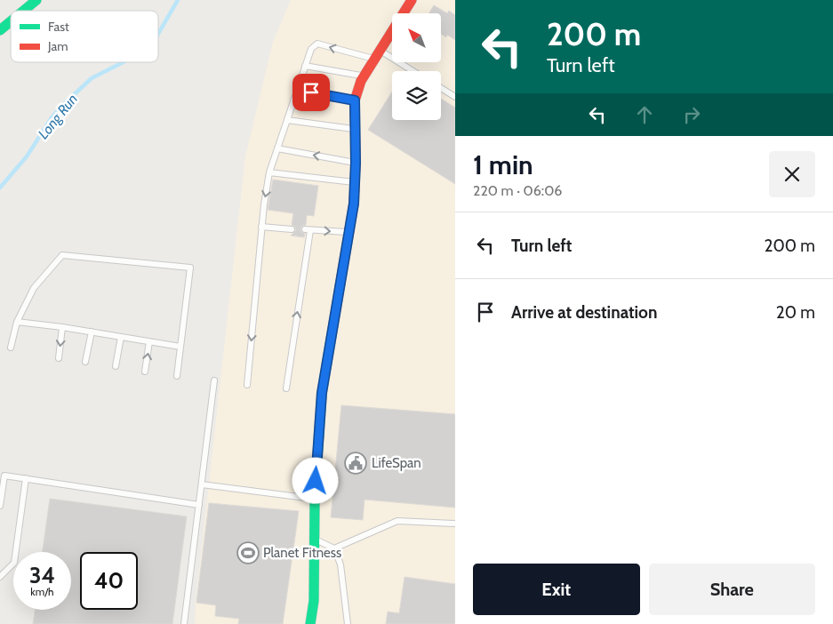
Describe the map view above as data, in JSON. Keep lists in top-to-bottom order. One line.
{"water":["Long Run"],"places":{"public building":["LifeSpan"],"sports":["Planet Fitness"]},"legend":["Fast","Jam"],"north":"top left","page":{"turn":["200 m","Turn left"],"heading":["1 min","220 m · 06:06"],"list":[{"name":"Turn left","value":"200 m"},{"name":"Arrive at destination","value":"20 m"}],"speed":"34 km/h","limit":"40","buttons":["Exit","Share"]}}
